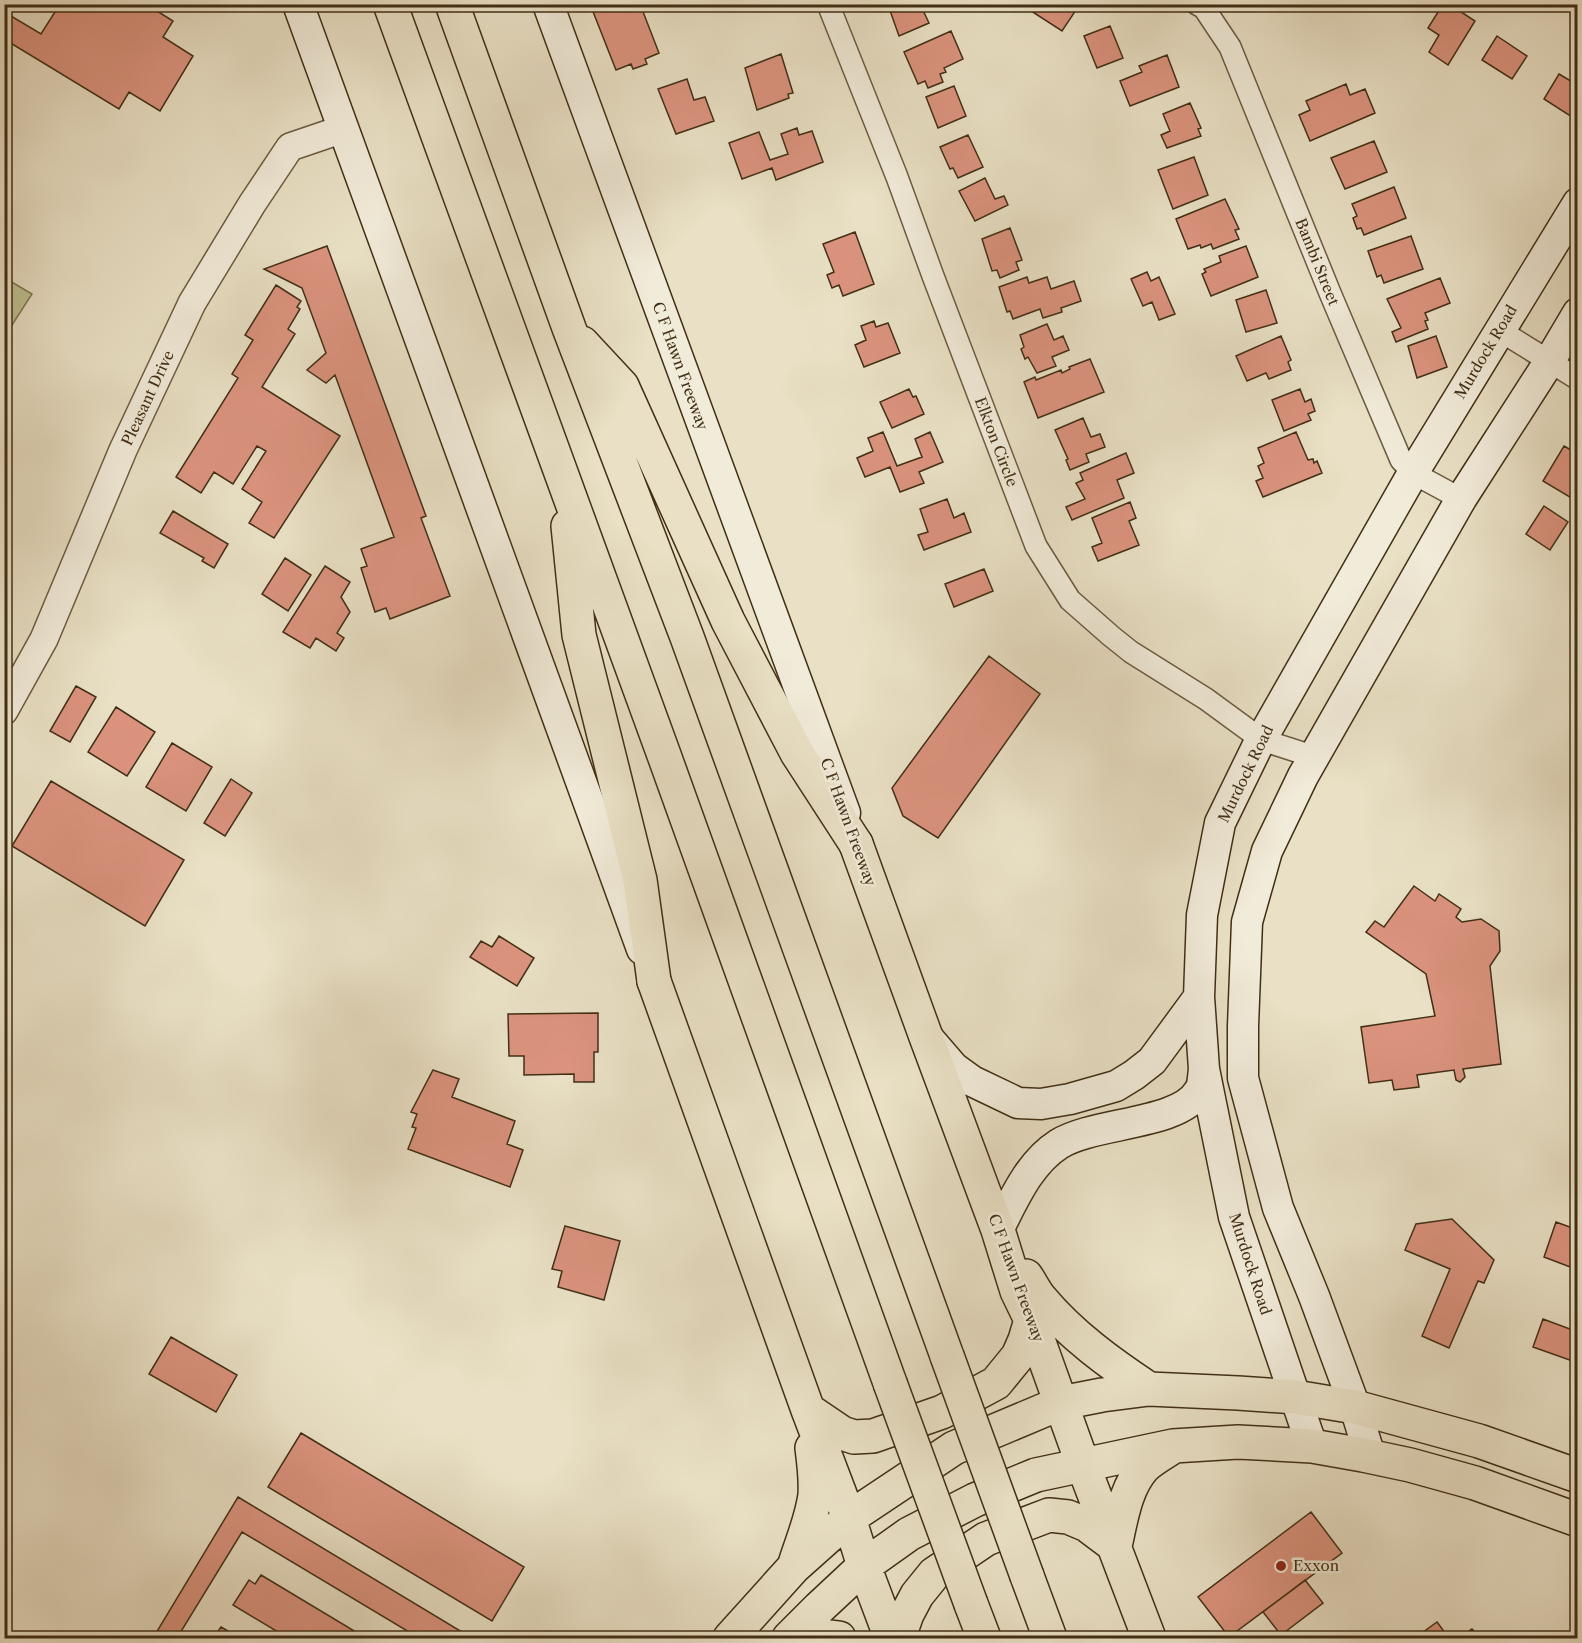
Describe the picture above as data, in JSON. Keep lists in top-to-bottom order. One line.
{"streets":{"main road":["Murdock Road","C F Hawn Freeway"],"street":["Bambi Street","Pleasant Drive","Elkton Circle"]},"crossings":[["Bambi Street","Murdock Road"],["Murdock Road","Elkton Circle"]],"places":["Exxon"]}
